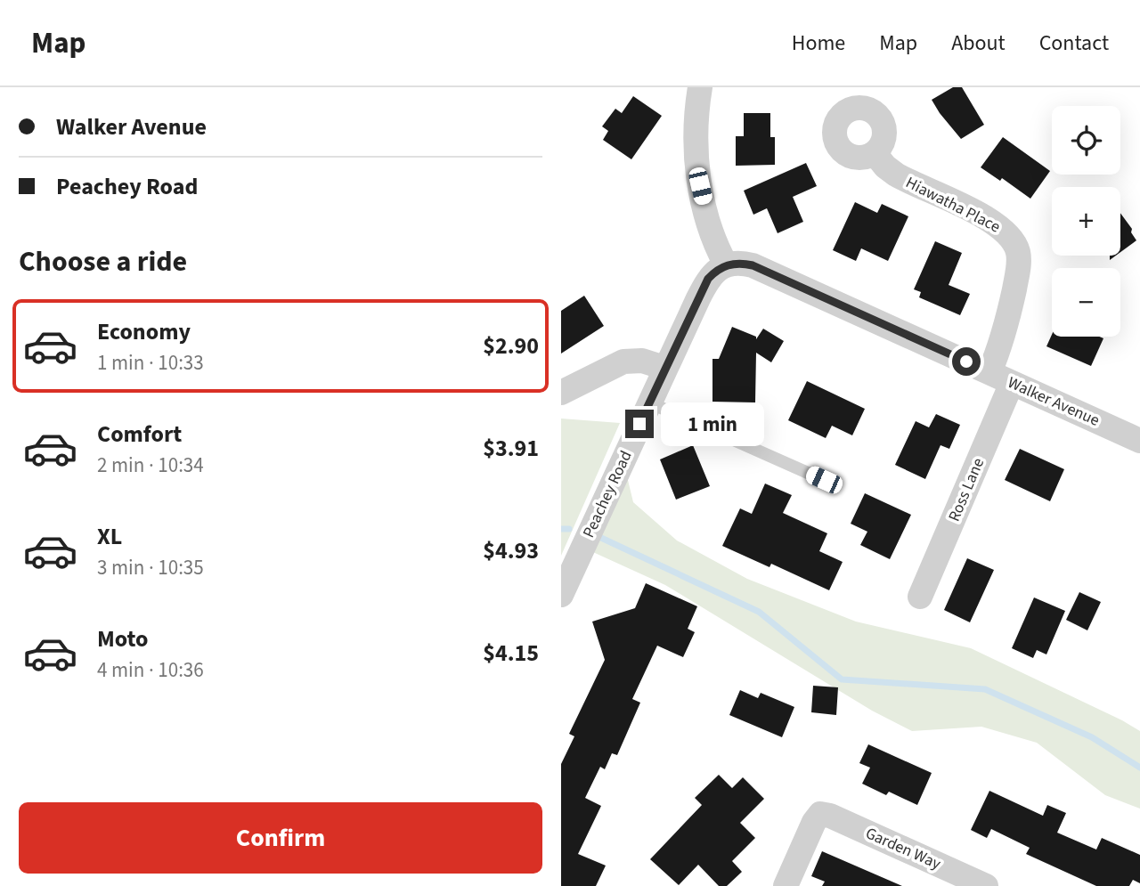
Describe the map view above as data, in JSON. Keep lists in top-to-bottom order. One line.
{"streets":{"street":["Hiawatha Place","Walker Avenue","Ross Lane","Peachey Road","Garden Way"]},"crossings":[["Hiawatha Place","Walker Avenue"],["Walker Avenue","Ross Lane"],["Walker Avenue","Peachey Road"]],"page":{"header":"Map","nav":["Home","Map","About","Contact"],"banner":["Walker Avenue","Peachey Road"],"map_buttons":["+","−"],"heading":"Choose a ride","list":[{"name":"Economy","note":"1 min · 10:33","value":"$2.90"},{"name":"Comfort","note":"2 min · 10:34","value":"$3.91"},{"name":"XL","note":"3 min · 10:35","value":"$4.93"},{"name":"Moto","note":"4 min · 10:36","value":"$4.15"}],"bubble":"1 min","buttons":"Confirm"}}
